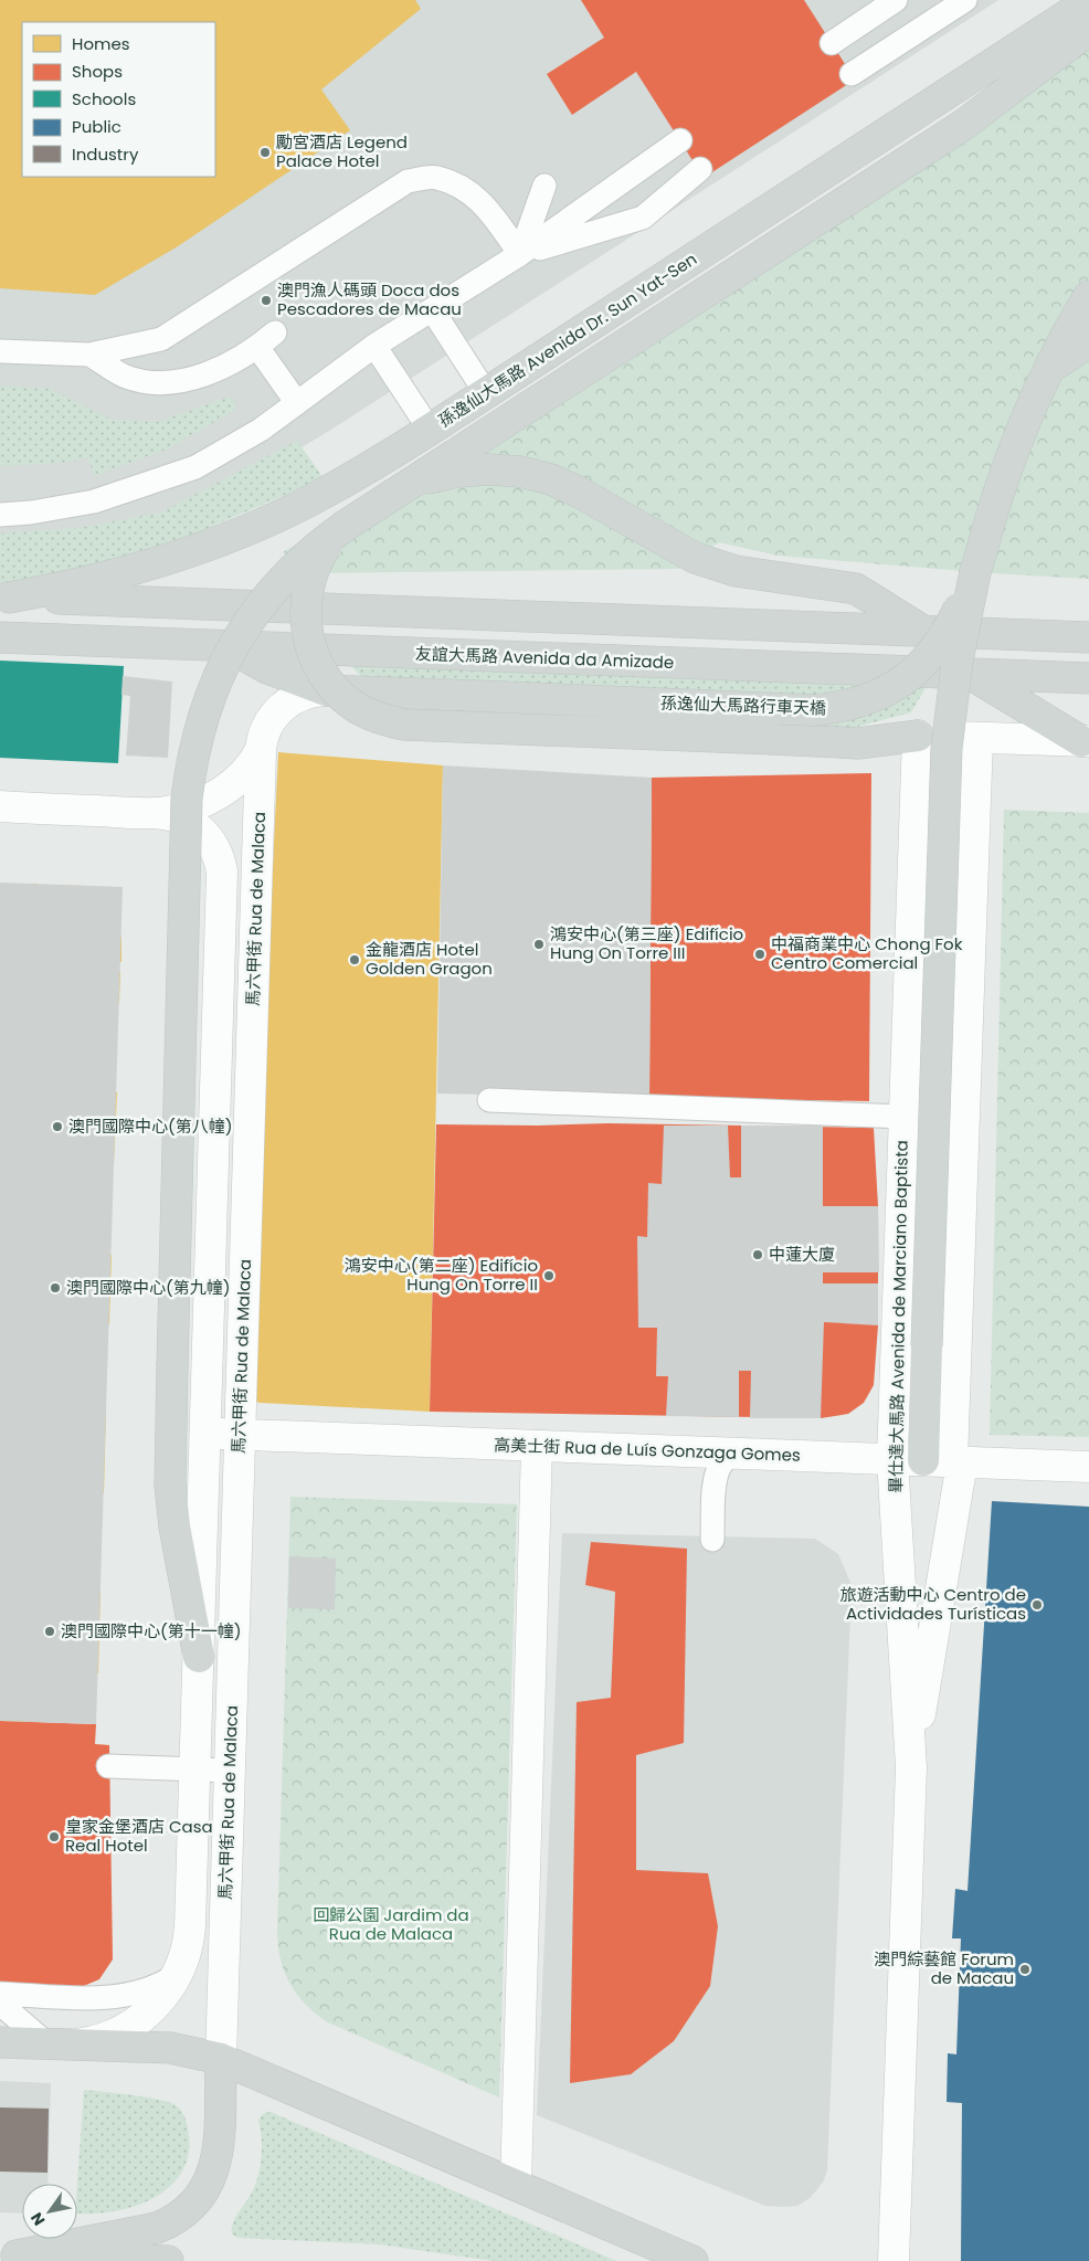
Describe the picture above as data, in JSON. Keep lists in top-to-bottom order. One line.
{"streets":{"main road":["孫逸仙大馬路 Avenida Dr. Sun Yat-Sen","友誼大馬路 Avenida da Amizade","孫逸仙大馬路行車天橋"],"street":["馬六甲街 Rua de Malaca","畢仕達大馬路 Avenida de Marciano Baptista","高美士街 Rua de Luís Gonzaga Gomes"]},"crossings":[["孫逸仙大馬路行車天橋","馬六甲街 Rua de Malaca"],["馬六甲街 Rua de Malaca","高美士街 Rua de Luís Gonzaga Gomes"],["畢仕達大馬路 Avenida de Marciano Baptista","高美士街 Rua de Luís Gonzaga Gomes"]],"parks":["回歸公園 Jardim da Rua de Malaca"],"places":["勵宮酒店 Legend Palace Hotel","澳門漁人碼頭 Doca dos Pescadores de Macau","鴻安中心(第三座) Edifício Hung On Torre III","中福商業中心 Chong Fok Centro Comercial","金龍酒店 Hotel Golden Gragon","澳門國際中心(第八幢)","中蓮大廈","鴻安中心(第二座) Edifício Hung On Torre II","澳門國際中心(第九幢)","旅遊活動中心 Centro de Actividades Turísticas","澳門國際中心(第十一幢)","皇家金堡酒店 Casa Real Hotel","澳門綜藝館 Forum de Macau"],"legend":["Homes","Shops","Schools","Public","Industry"],"north":"bottom left"}
